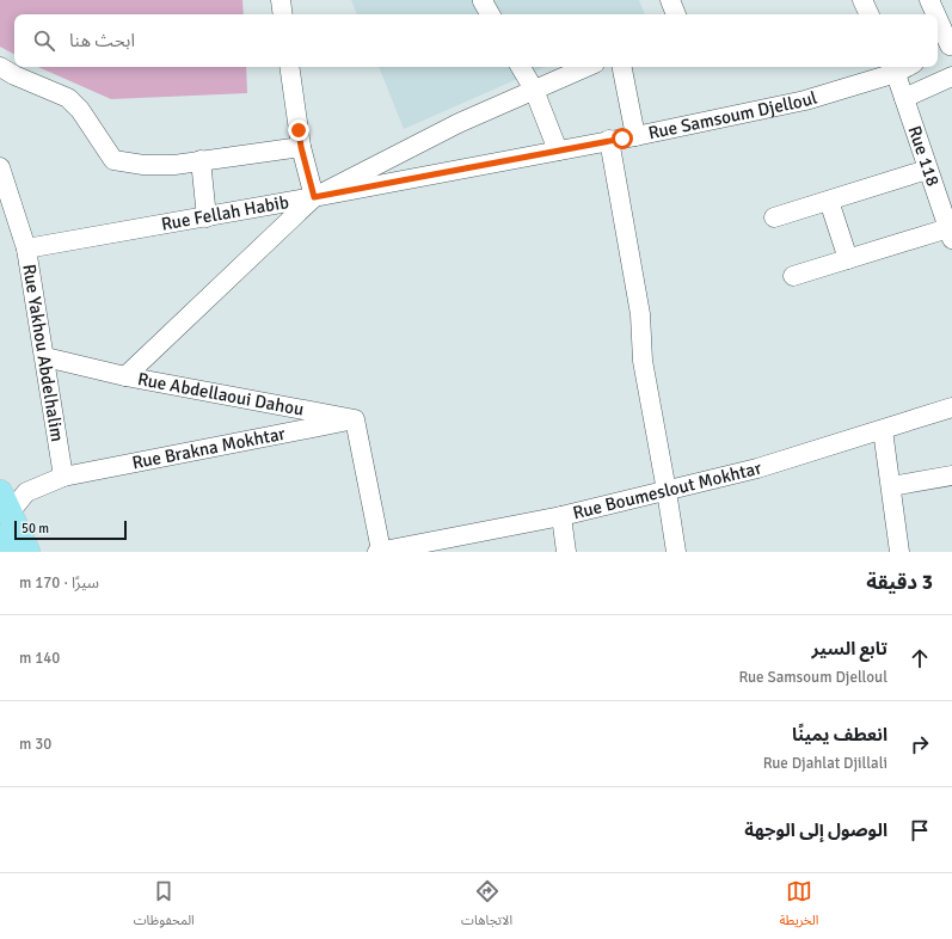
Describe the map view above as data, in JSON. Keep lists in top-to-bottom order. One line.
{"streets":{"street":["Rue Samsoum Djelloul","Rue 118","Rue Fellah Habib","Rue Yakhou Abdelhalim","Rue Abdellaoui Dahou","Rue Brakna Mokhtar","Rue Boumeslout Mokhtar"]},"crossings":[["Rue Samsoum Djelloul","Rue 118"],["Rue Samsoum Djelloul","Rue Fellah Habib"],["Rue Samsoum Djelloul","Rue Abdellaoui Dahou"],["Rue Fellah Habib","Rue Yakhou Abdelhalim"],["Rue Fellah Habib","Rue Abdellaoui Dahou"],["Rue Yakhou Abdelhalim","Rue Brakna Mokhtar"],["Rue Abdellaoui Dahou","Rue Brakna Mokhtar"]],"scale_bar":"50 m","page":{"search":"ابحث هنا","scale":"50 m","heading":["3 دقيقة","سيرًا · 170 m"],"list":[["تابع السير","Rue Samsoum Djelloul","140 m"],["انعطف يمينًا","Rue Djahlat Djillali","30 m"],"الوصول إلى الوجهة"],"nav":["الخريطة","الاتجاهات","المحفوظات"]}}
